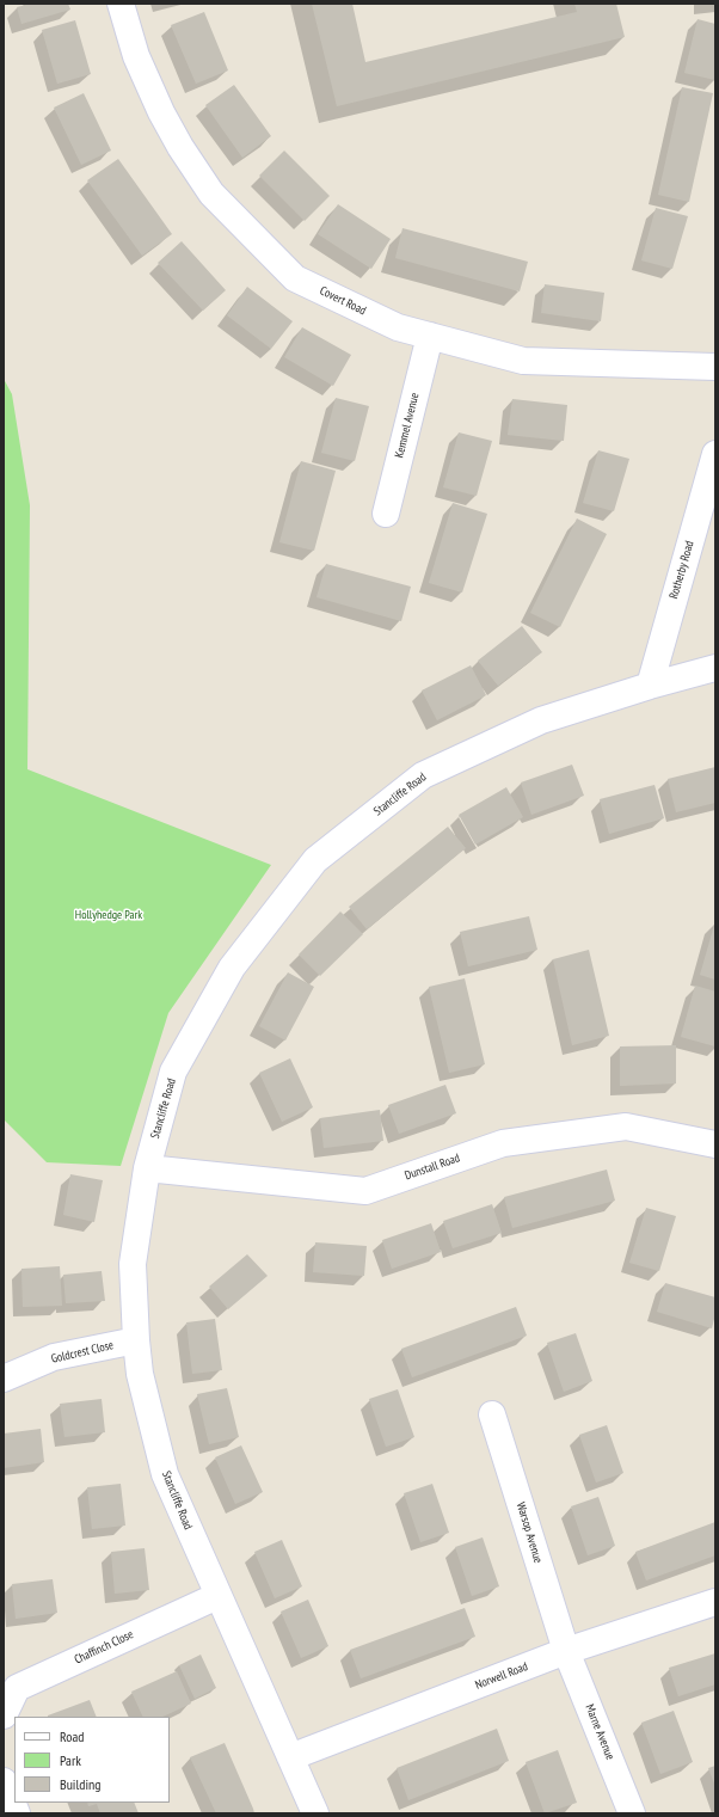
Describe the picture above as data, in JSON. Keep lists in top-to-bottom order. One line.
{"streets":{"street":["Covert Road","Kemmel Avenue","Rotherby Road","Stancliffe Road","Dunstall Road","Goldcrest Close","Warsop Avenue","Chaffinch Close","Norwell Road","Marne Avenue"]},"crossings":[["Covert Road","Kemmel Avenue"],["Rotherby Road","Stancliffe Road"],["Stancliffe Road","Dunstall Road"],["Stancliffe Road","Goldcrest Close"],["Stancliffe Road","Chaffinch Close"],["Stancliffe Road","Norwell Road"],["Warsop Avenue","Norwell Road"],["Warsop Avenue","Marne Avenue"],["Norwell Road","Marne Avenue"]],"parks":["Hollyhedge Park"],"legend":["Road","Park","Building"]}
